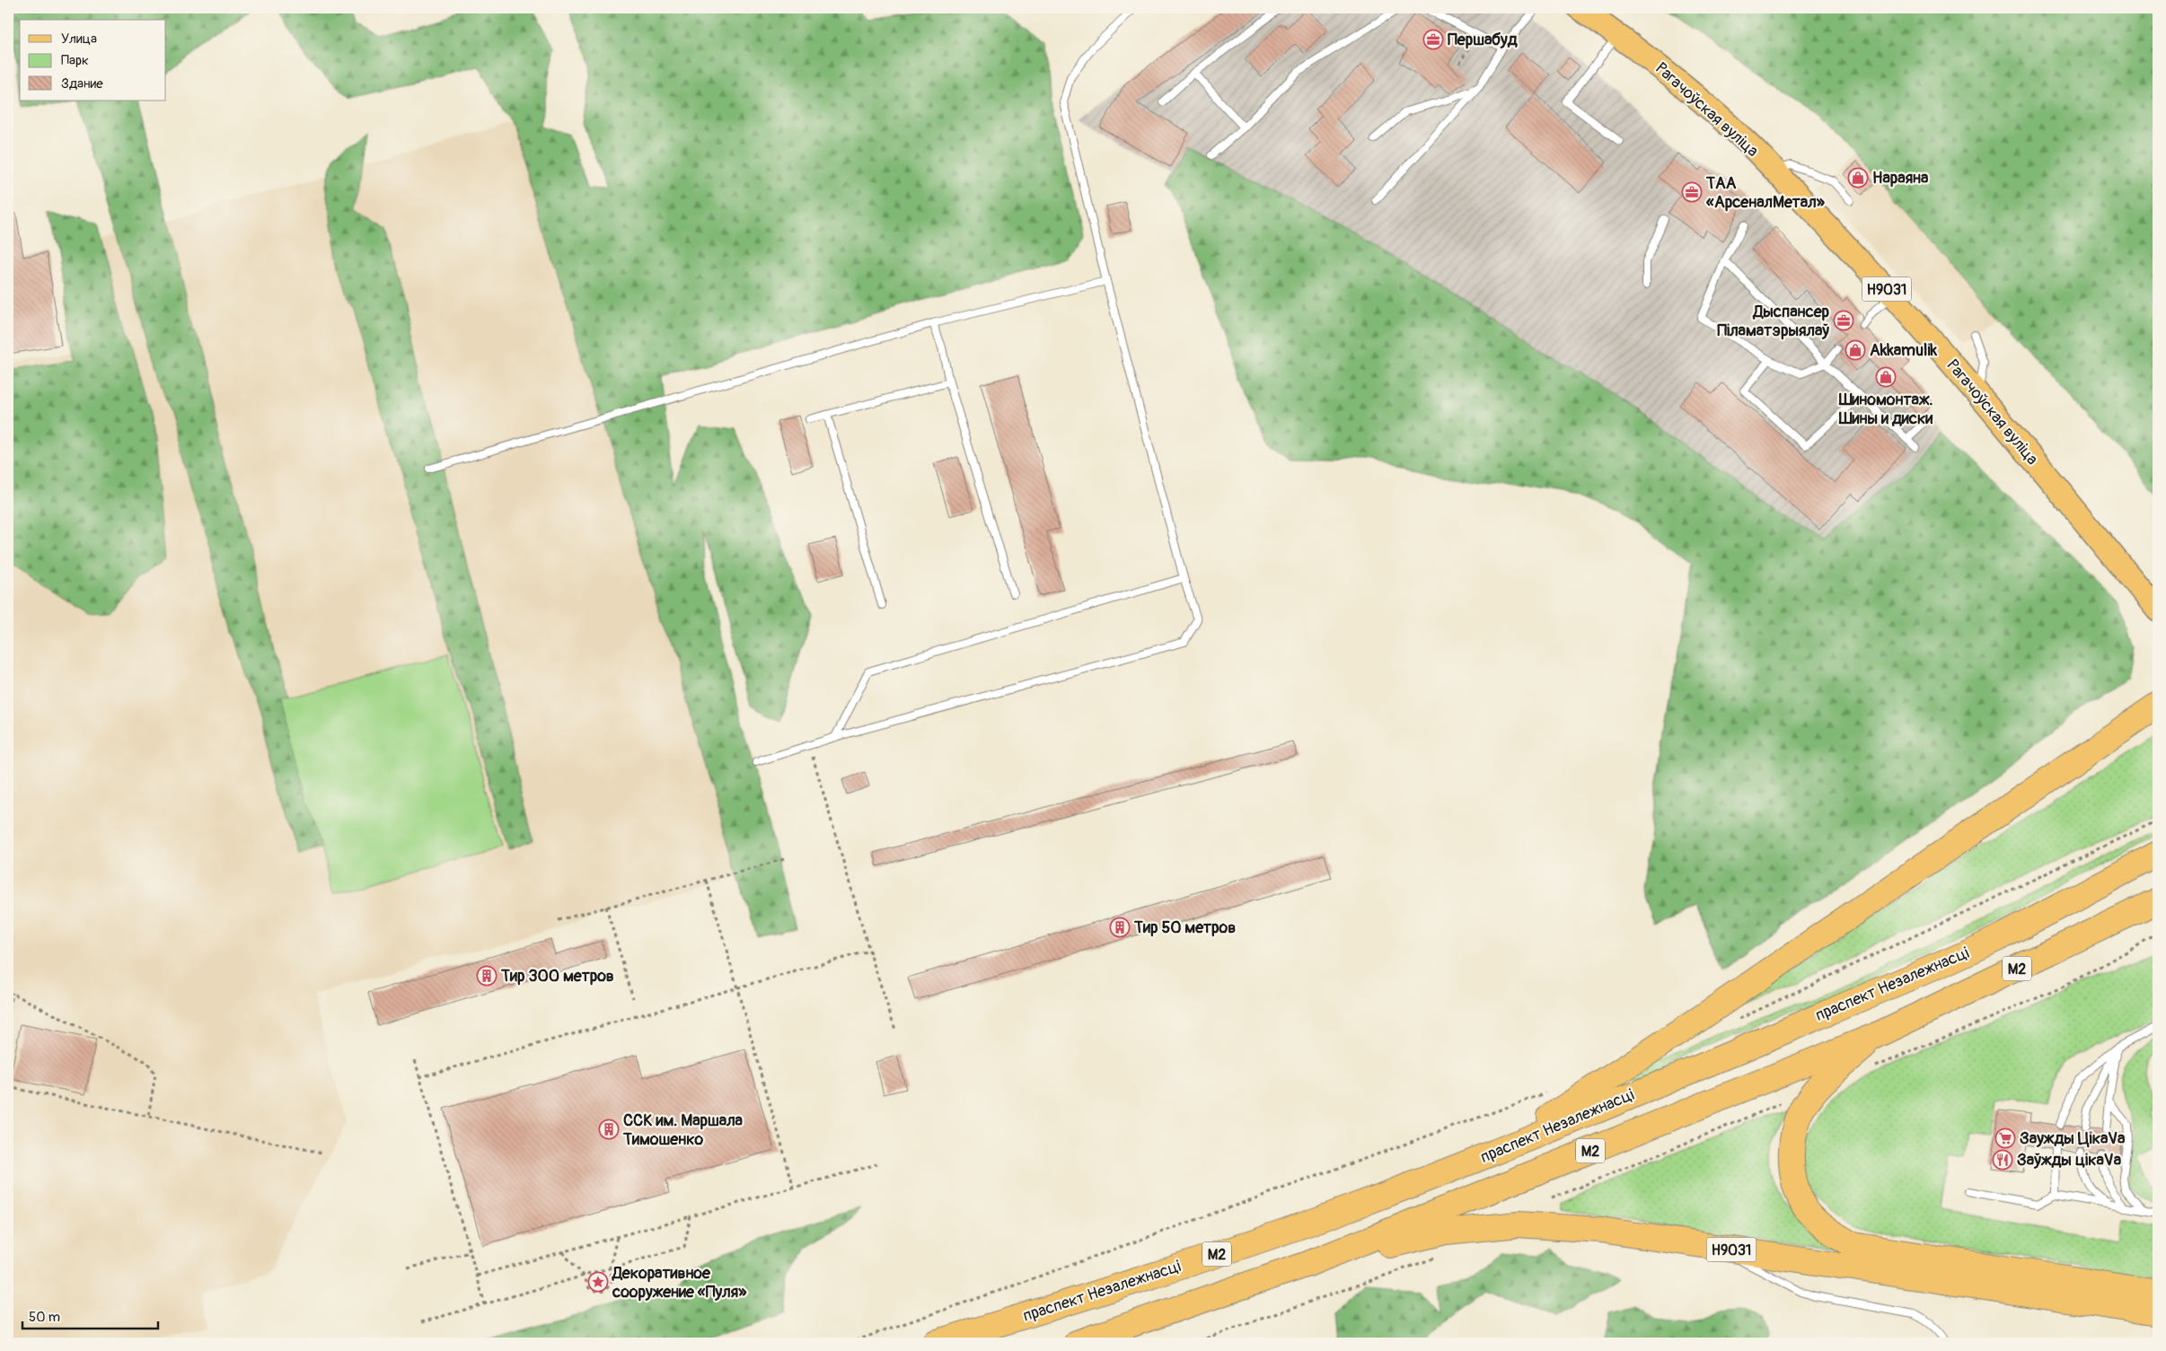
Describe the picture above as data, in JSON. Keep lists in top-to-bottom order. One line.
{"streets":{"highway":["Н9031","М2","праспект Незалежнасці"],"main road":["Рагачоўская вуліца"]},"crossings":[["Н9031","М2"]],"places":{"office":["Першабуд","ТАА «АрсеналМетал»","Дыспансер Піламатэрыялаў"],"shop":["Нараяна","Akkamulik","Шиномонтаж. Шины и диски"],"building":["Тир 50 метров","Тир 300 метров","ССК им. Маршала Тимошенко"],"supermarket":["Заужды ЦікаVа"],"restaurant":["Заўжды цікаVа"],"place":["Декоративное сооружение «Пуля»"]},"legend":["Улица","Парк","Здание"],"scale_bar":"50 m"}
